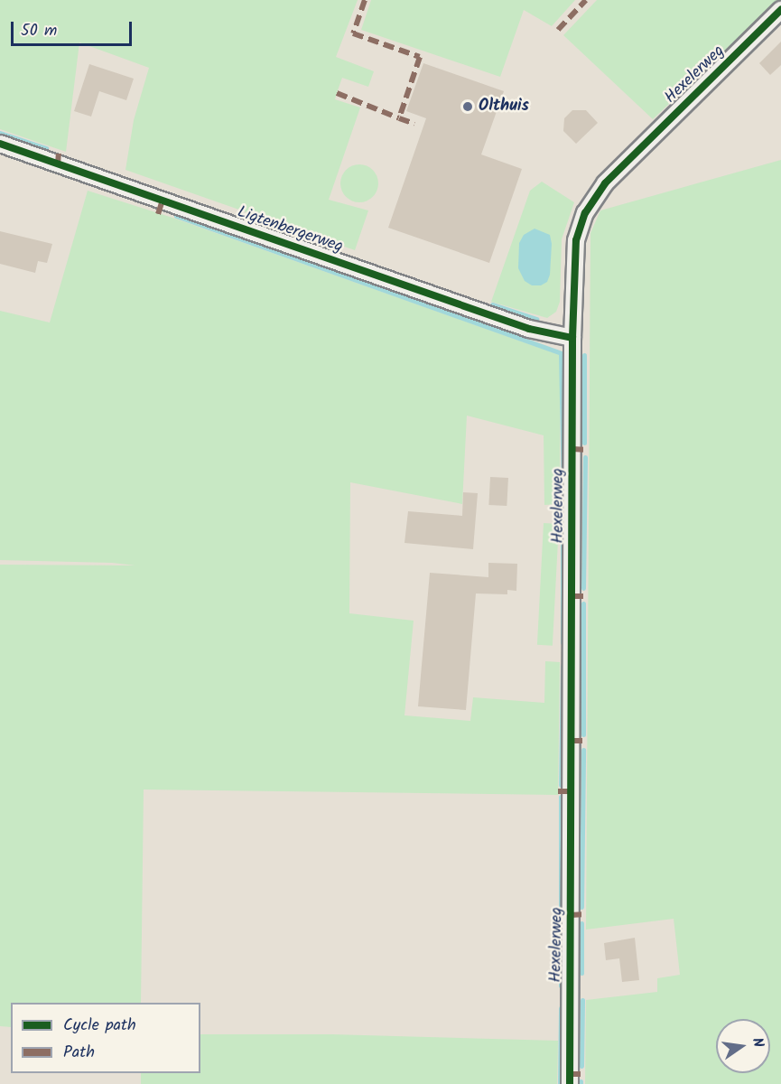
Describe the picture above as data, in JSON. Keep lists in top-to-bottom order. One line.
{"streets":{"street":["Hexelerweg","Ligtenbergerweg"]},"crossings":[["Hexelerweg","Ligtenbergerweg"]],"places":["Olthuis"],"legend":["Cycle path","Path"],"scale_bar":"50 m","north":"right"}
